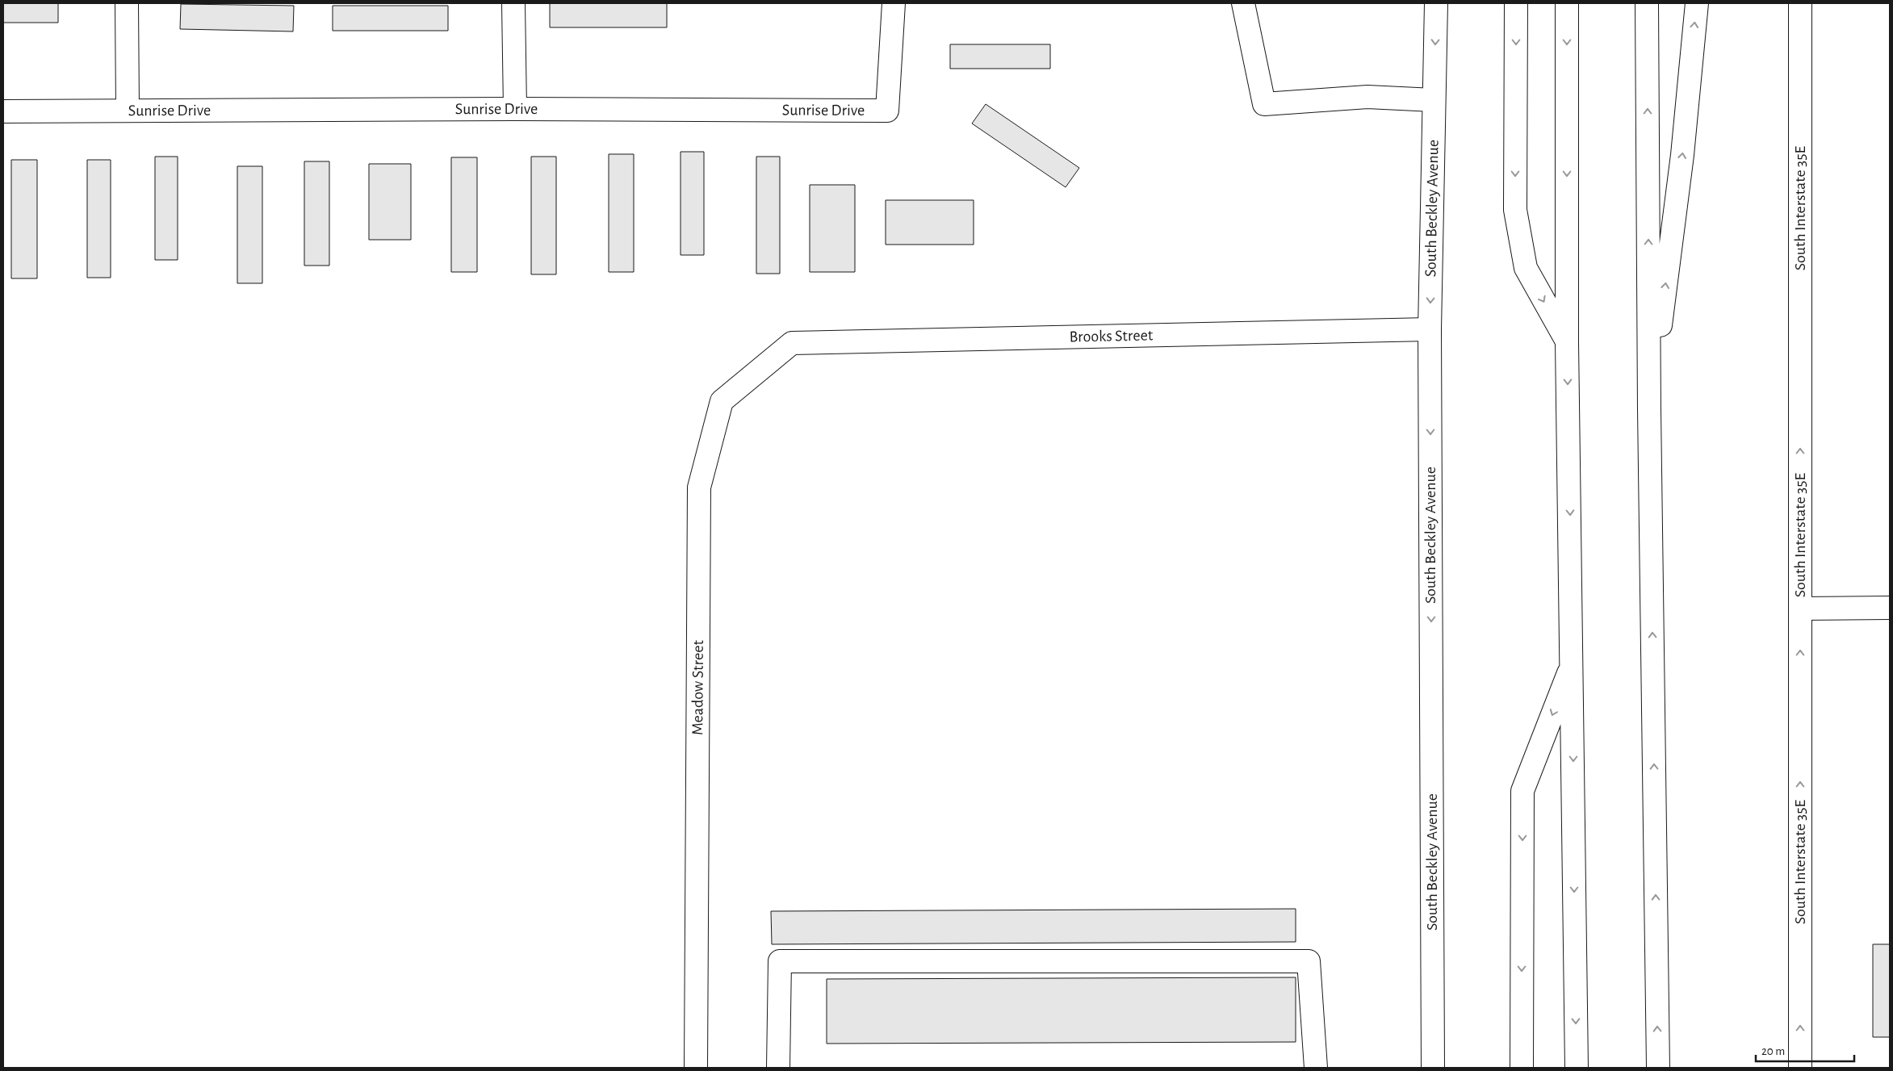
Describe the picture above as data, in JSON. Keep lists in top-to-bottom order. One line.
{"streets":{"main road":["Sunrise Drive","South Beckley Avenue","South Interstate 35E","Brooks Street","Meadow Street"]},"crossings":[["South Beckley Avenue","Brooks Street"],["Brooks Street","Meadow Street"]],"scale_bar":"20 m"}
